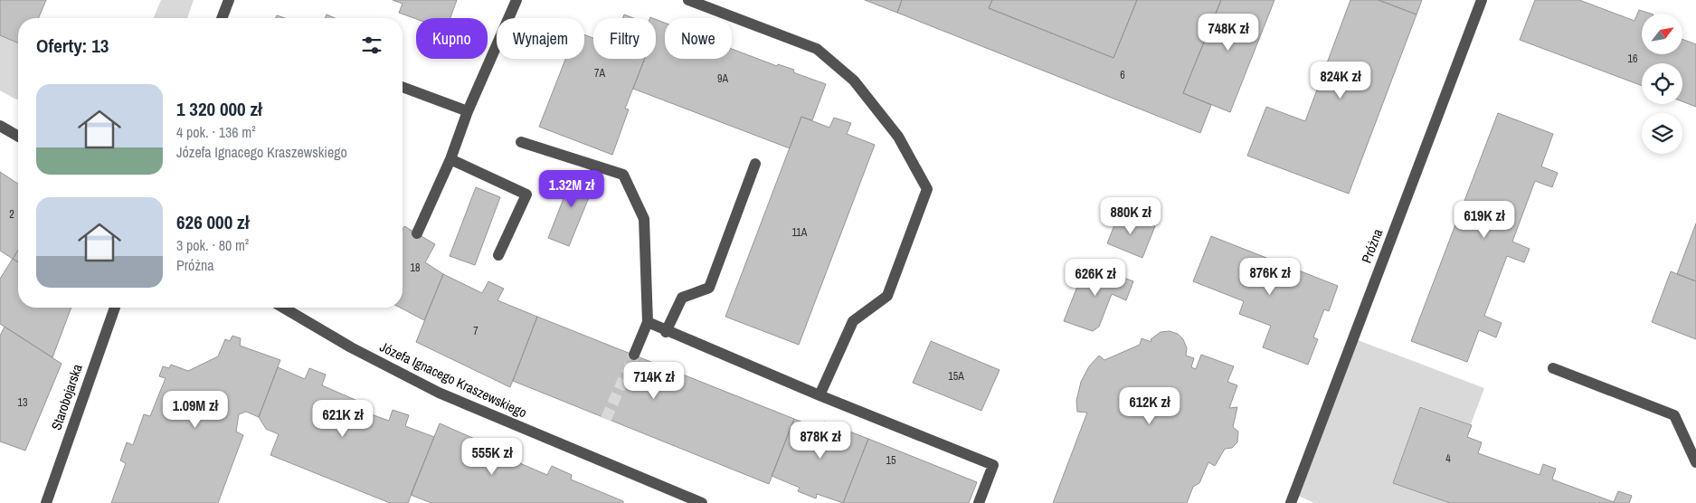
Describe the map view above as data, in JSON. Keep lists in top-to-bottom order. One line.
{"streets":{"street":["Próżna","Józefa Ignacego Kraszewskiego","Starobojarska"]},"house_numbers":["16","7A","6","9A","2","11A","18","7","15A","13","4","15"],"north":"top right","page":{"price":["748K zł","824K zł","1.32M zł","880K zł","619K zł","876K zł","626K zł","714K zł","612K zł","1.09M zł","621K zł","878K zł","555K zł"],"chip":["Kupno","Wynajem","Filtry","Nowe"],"heading":"Oferty: 13","list":[{"name":"1 320 000 zł","note":"4 pok. · 136 m² · Józefa Ignacego Kraszewskiego"},{"name":"626 000 zł","note":"3 pok. · 80 m² · Próżna"}]}}
